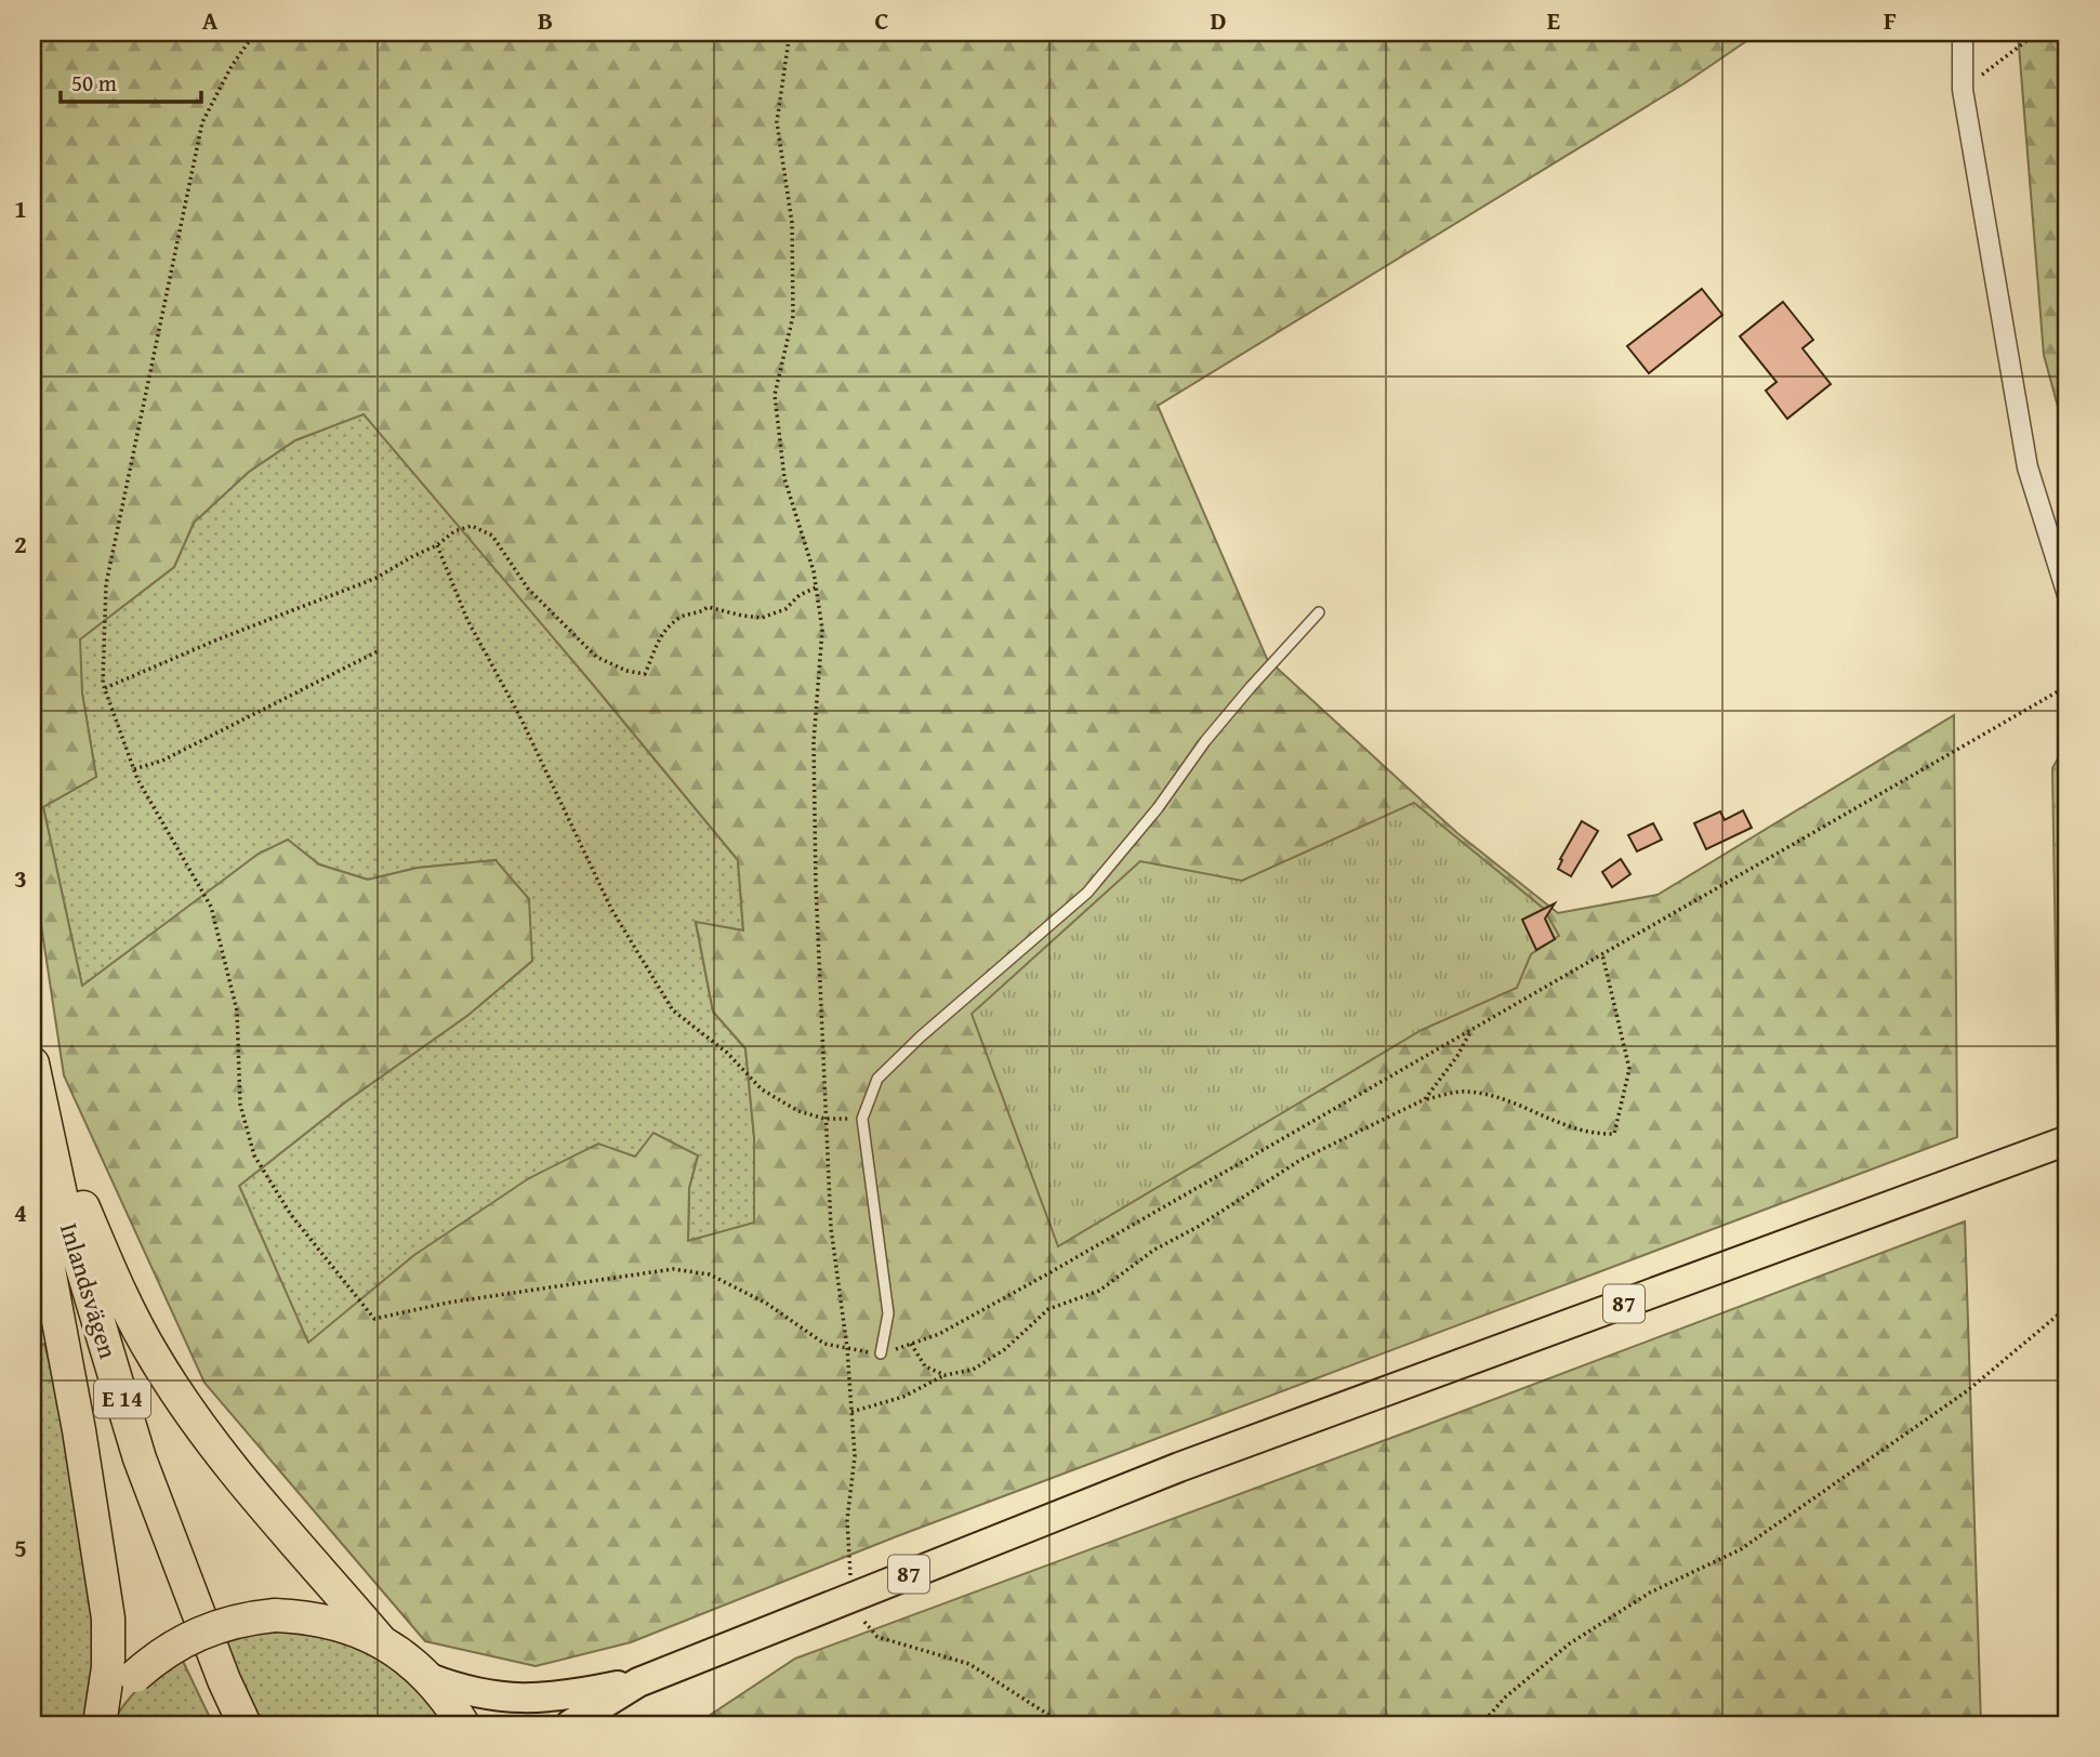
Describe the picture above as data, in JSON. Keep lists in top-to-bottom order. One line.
{"streets":{"highway":["Inlandsvägen","E 14"],"main road":["87"]},"scale_bar":"50 m","grid":{"columns":["A","B","C","D","E","F"],"rows":["1","2","3","4","5"]}}
